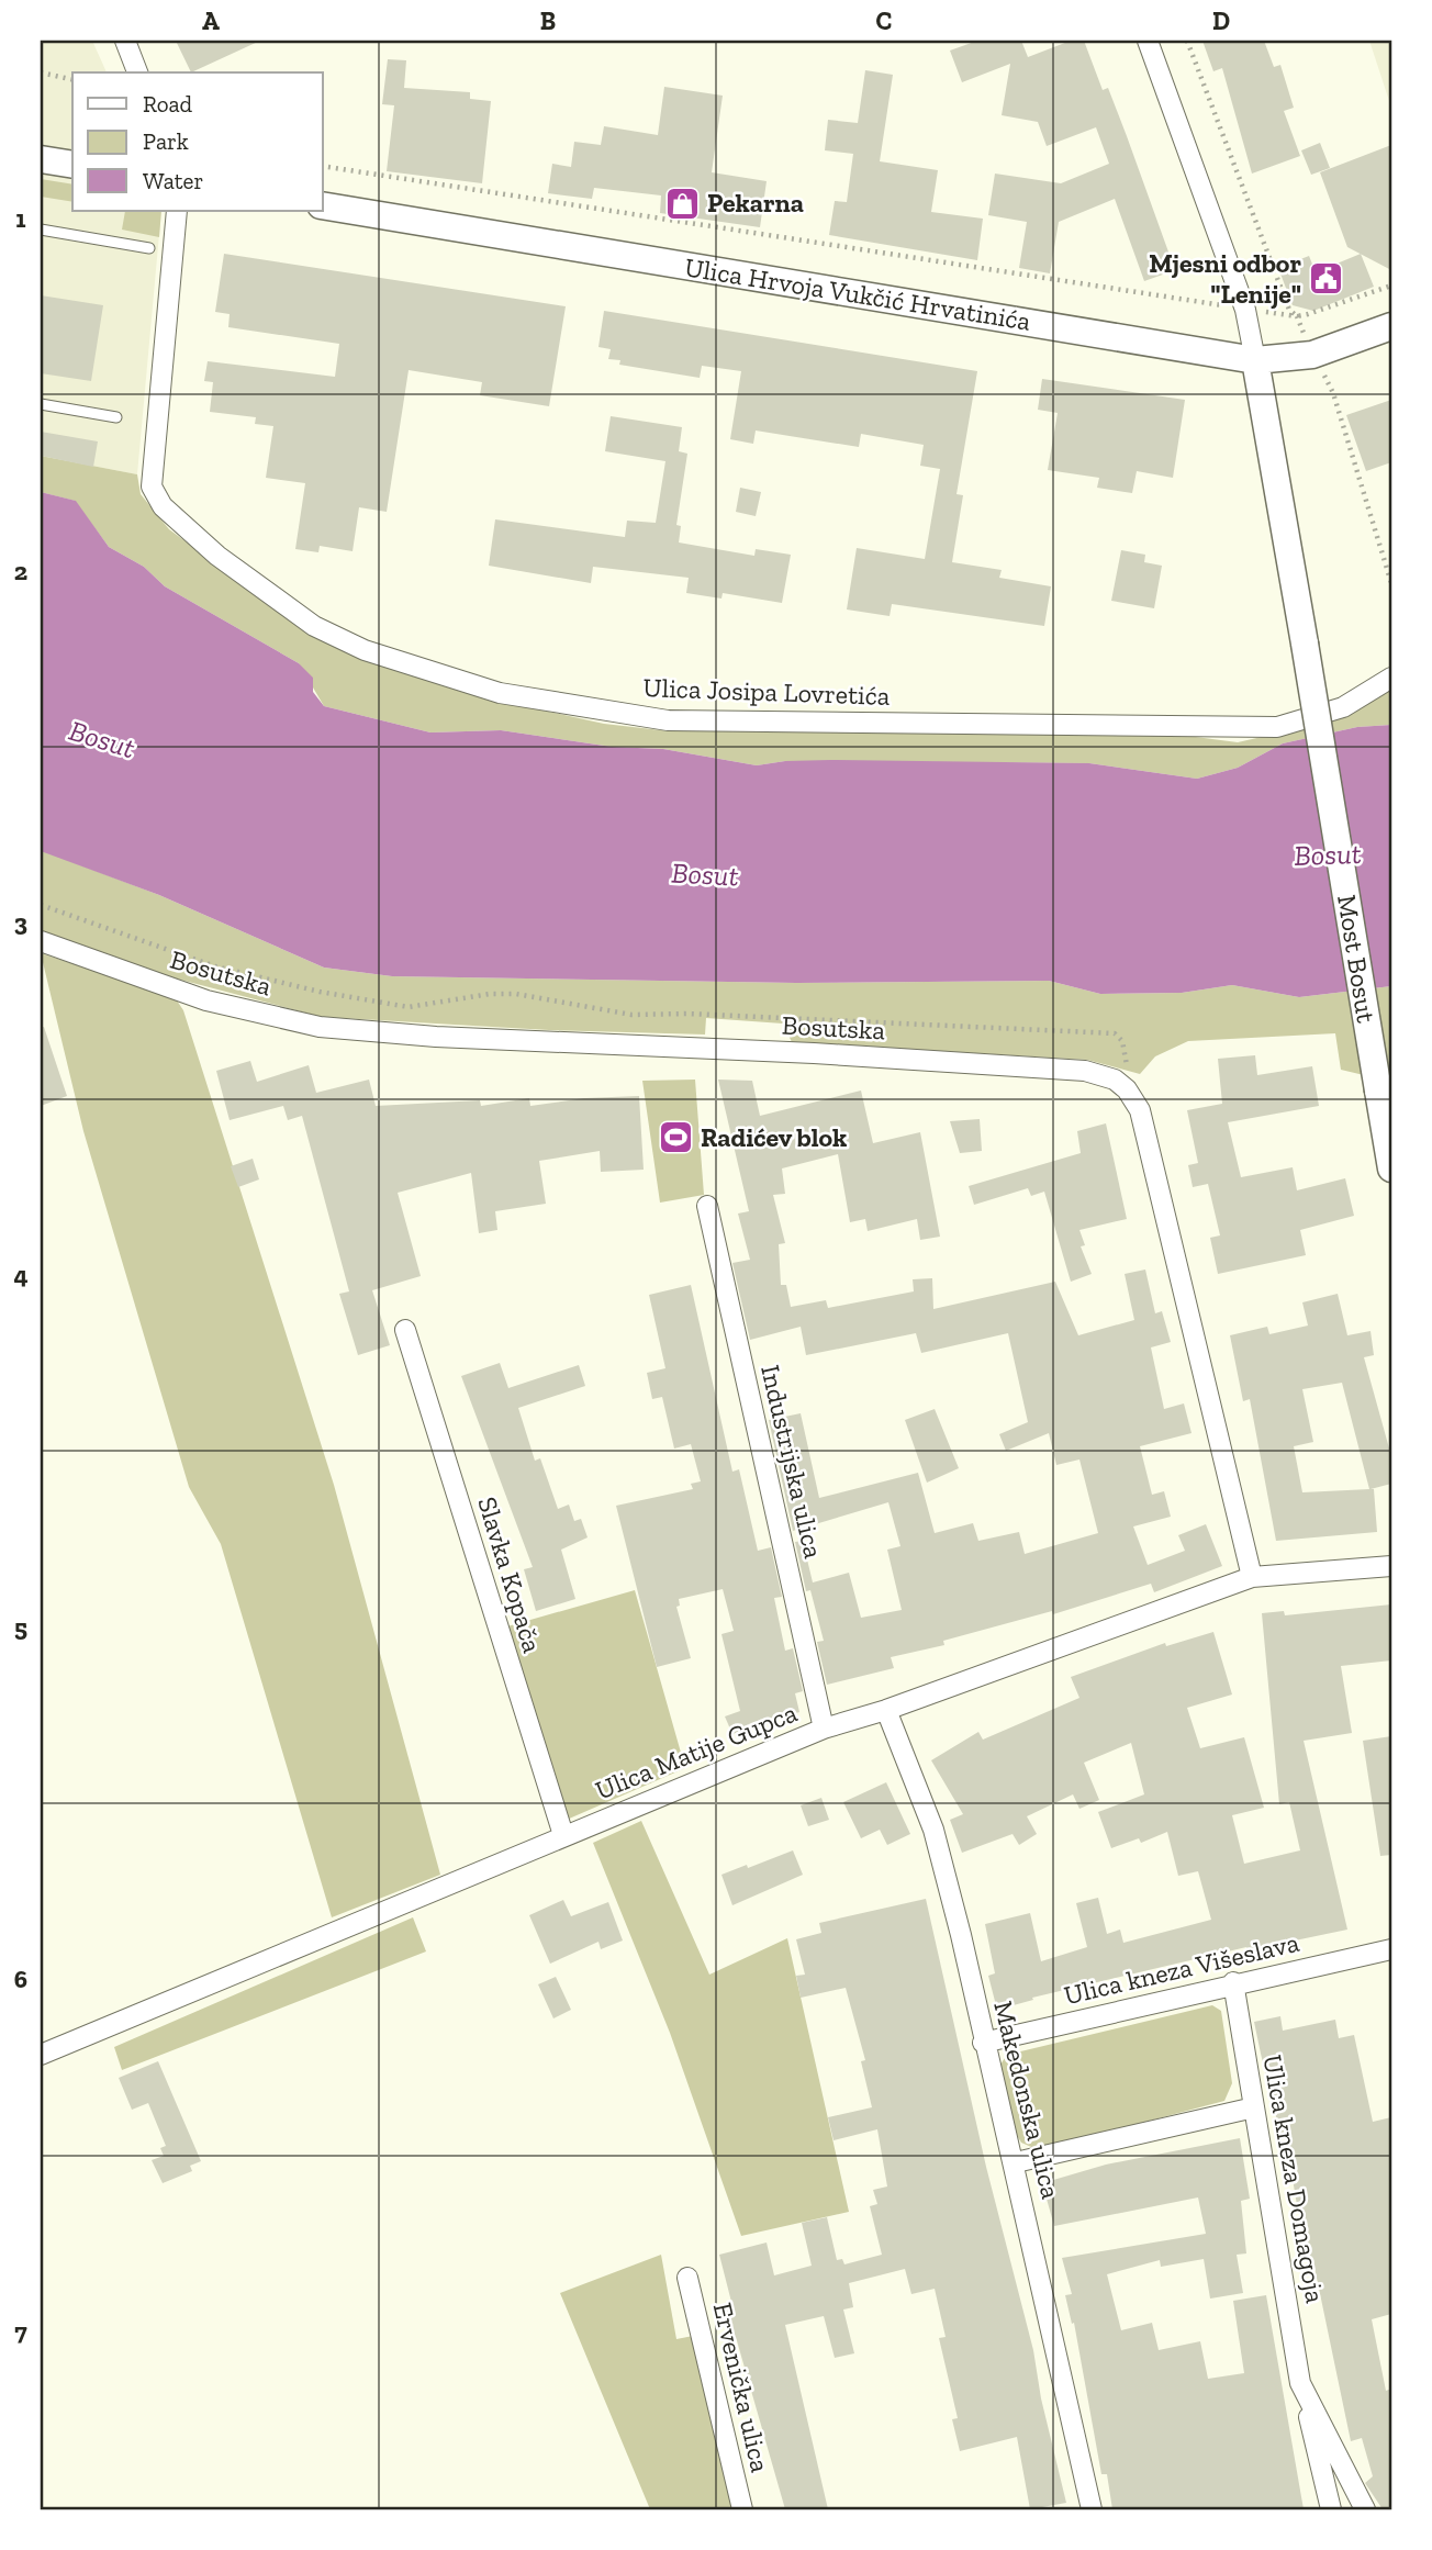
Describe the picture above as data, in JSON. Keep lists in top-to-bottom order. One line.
{"streets":{"main road":["Ulica Hrvoja Vukčić Hrvatinića","Most Bosut"],"street":["Ulica Josipa Lovretića","Bosutska","Industrijska ulica","Slavka Kopača","Ulica Matije Gupca","Ulica kneza Višeslava","Makedonska ulica","Ulica kneza Domagoja","Ervenička ulica"]},"crossings":[["Ulica Hrvoja Vukčić Hrvatinića","Most Bosut"],["Industrijska ulica","Ulica Matije Gupca"],["Slavka Kopača","Ulica Matije Gupca"],["Ulica Matije Gupca","Makedonska ulica"],["Ulica kneza Višeslava","Makedonska ulica"],["Ulica kneza Višeslava","Ulica kneza Domagoja"]],"water":["Bosut"],"places":{"shop":["Pekarna"],"public building":["Mjesni odbor \"Lenije\""],"sports":["Radićev blok"]},"legend":["Road","Park","Water"],"grid":{"columns":["A","B","C","D"],"rows":["1","2","3","4","5","6","7"]}}
